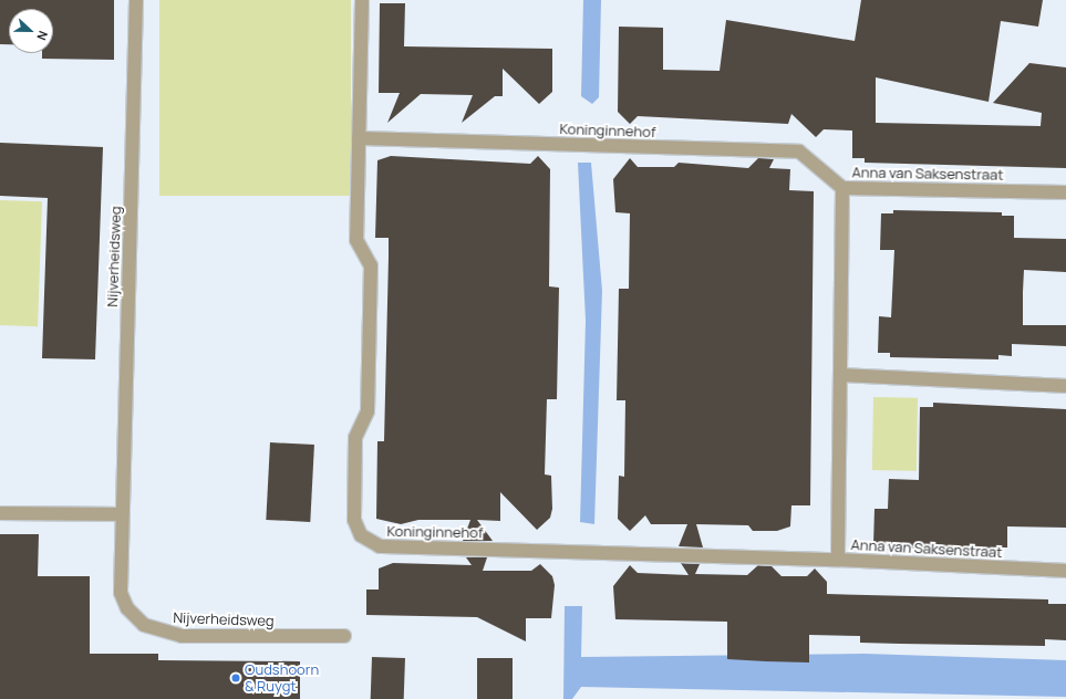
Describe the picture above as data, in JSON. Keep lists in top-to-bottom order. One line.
{"streets":{"street":["Koninginnehof","Anna van Saksenstraat","Nijverheidsweg"]},"crossings":[["Koninginnehof","Anna van Saksenstraat"]],"places":["Oudshoorn & Ruygt"],"north":"right"}
